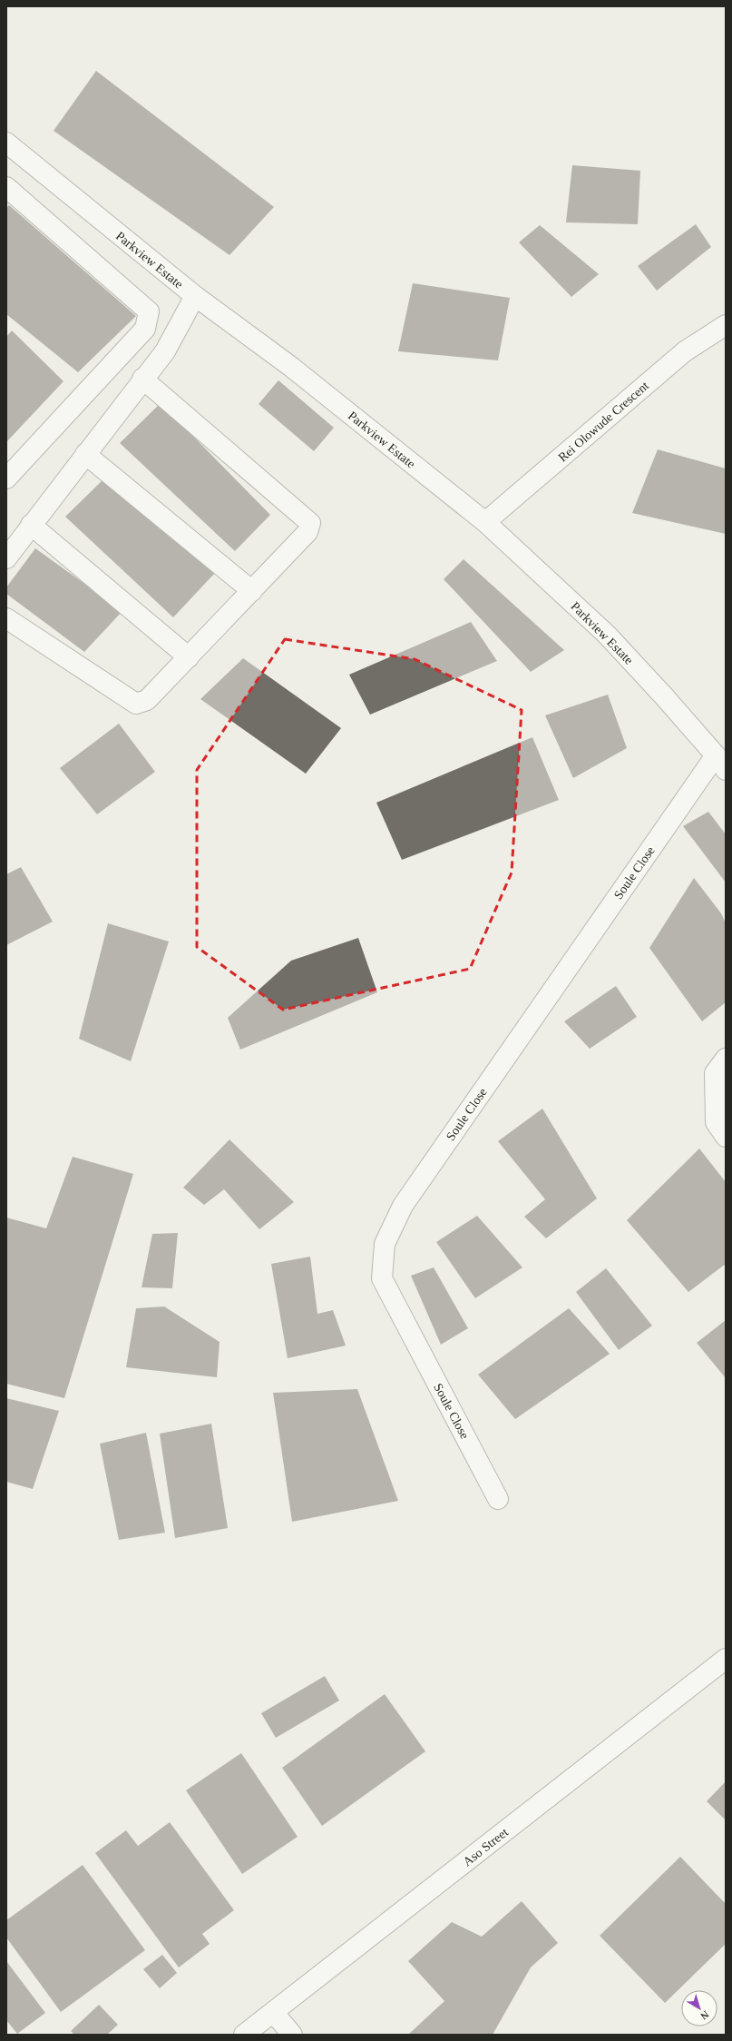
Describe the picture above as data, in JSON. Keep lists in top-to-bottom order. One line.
{"streets":{"street":["Parkview Estate","Rei Olowude Crescent","Soule Close","Aso Street"]},"crossings":[["Parkview Estate","Rei Olowude Crescent"],["Parkview Estate","Soule Close"]],"north":"bottom right"}
